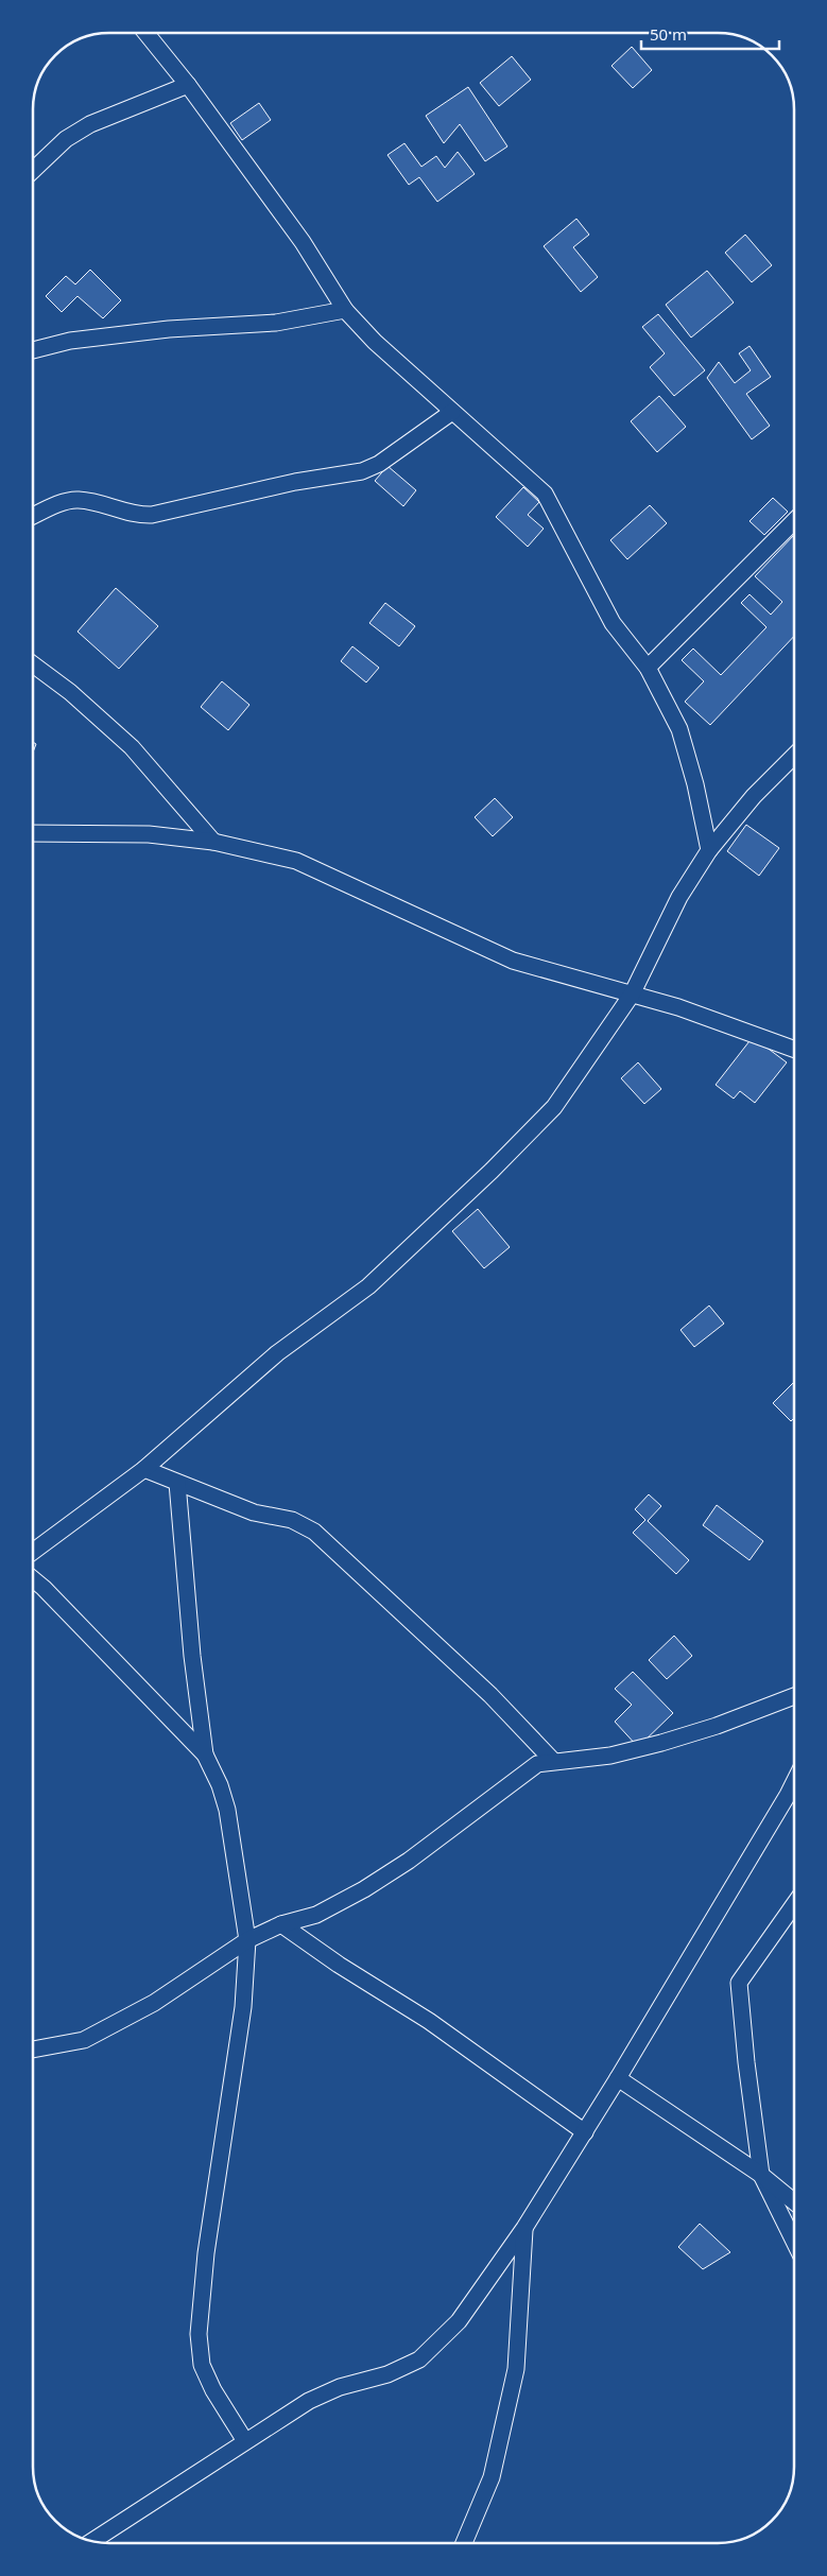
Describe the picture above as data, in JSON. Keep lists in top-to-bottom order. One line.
{"scale_bar":"50 m"}
